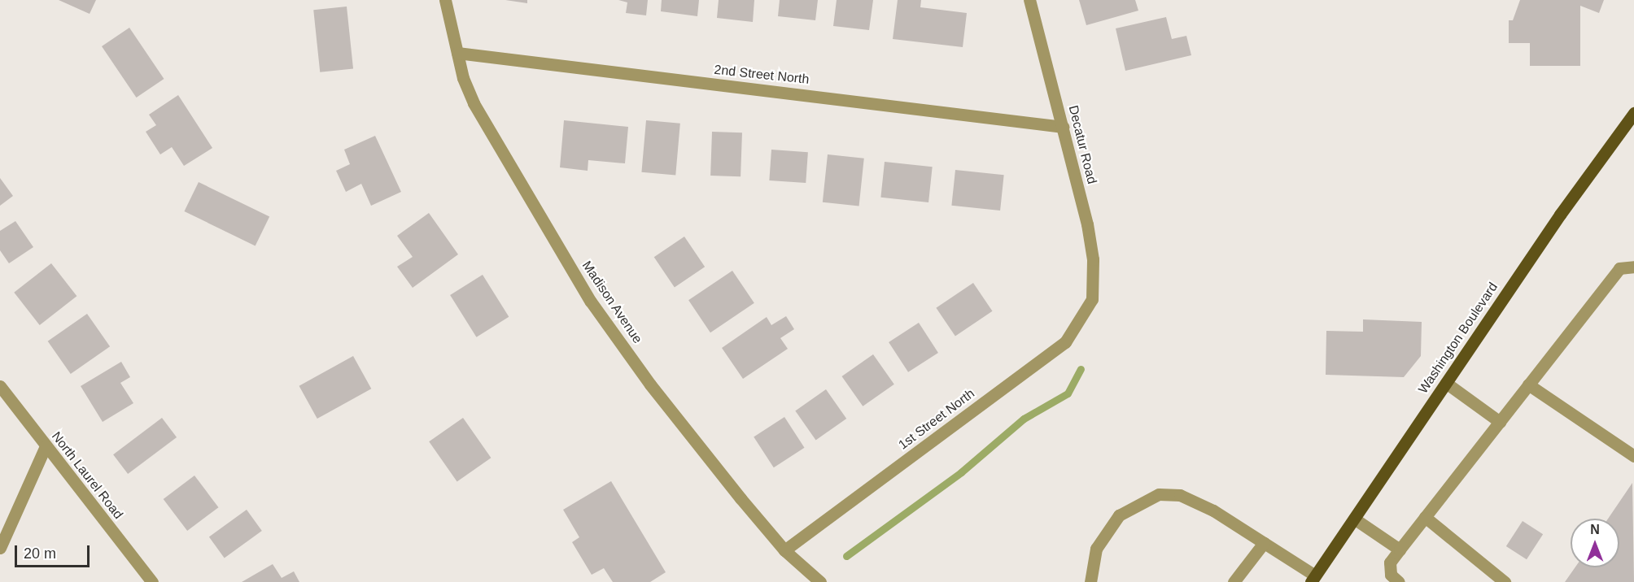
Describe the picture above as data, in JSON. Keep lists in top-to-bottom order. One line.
{"streets":{"main road":["Washington Boulevard"],"street":["2nd Street North","Decatur Road","Madison Avenue","1st Street North","North Laurel Road"]},"crossings":[["2nd Street North","Decatur Road"],["2nd Street North","Madison Avenue"],["Decatur Road","1st Street North"],["Madison Avenue","1st Street North"]],"scale_bar":"20 m","north":"top"}
